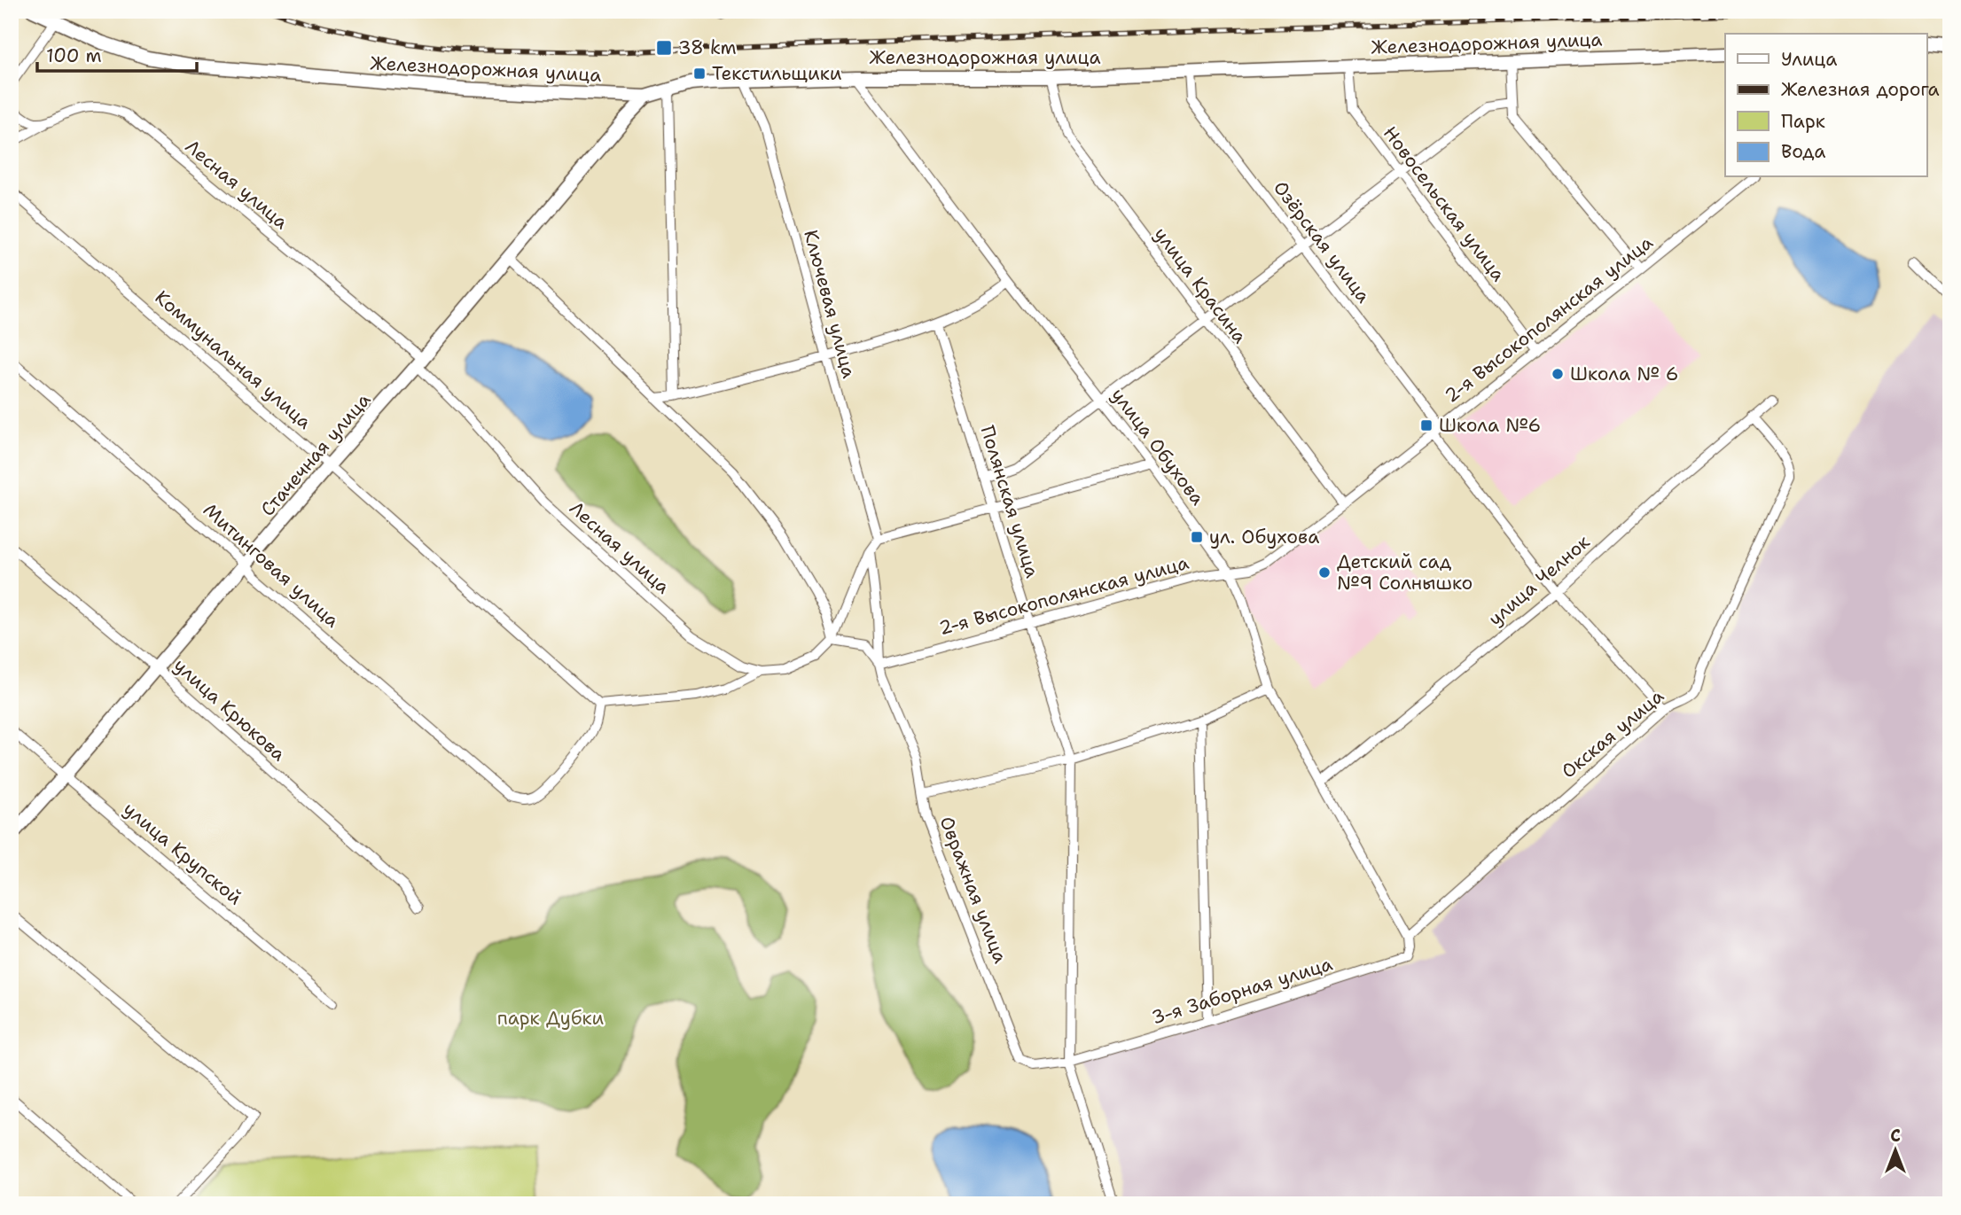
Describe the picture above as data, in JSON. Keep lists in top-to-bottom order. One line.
{"streets":{"street":["Железнодорожная улица","Лесная улица","Новосельская улица","Озёрская улица","улица Красина","Ключевая улица","2-я Высокополянская улица","Коммунальная улица","улица Обухова","Стачечная улица","Полянская улица","Митинговая улица","улица Челнок","улица Крюкова","Окская улица","улица Крупской","Овражная улица","3-я Заборная улица"]},"crossings":[["Железнодорожная улица","Новосельская улица"],["Железнодорожная улица","Озёрская улица"],["Железнодорожная улица","улица Красина"],["Железнодорожная улица","Ключевая улица"],["Железнодорожная улица","улица Обухова"],["Железнодорожная улица","Стачечная улица"],["Лесная улица","Стачечная улица"],["Новосельская улица","2-я Высокополянская улица"],["Озёрская улица","2-я Высокополянская улица"],["улица Красина","2-я Высокополянская улица"],["2-я Высокополянская улица","улица Обухова"],["2-я Высокополянская улица","Полянская улица"],["2-я Высокополянская улица","Овражная улица"],["Коммунальная улица","Стачечная улица"],["Коммунальная улица","Митинговая улица"],["улица Обухова","улица Челнок"],["улица Обухова","Окская улица"],["улица Обухова","3-я Заборная улица"],["Стачечная улица","Митинговая улица"],["Стачечная улица","улица Крюкова"],["Стачечная улица","улица Крупской"],["Полянская улица","Овражная улица"],["Полянская улица","3-я Заборная улица"],["улица Челнок","Окская улица"],["Окская улица","3-я Заборная улица"],["Овражная улица","3-я Заборная улица"]],"parks":["парк Дубки"],"places":{"transit":["38 km","Текстильщики","Школа №6","ул. Обухова"],"other":["Школа № 6","Детский сад №9 Солнышко"]},"legend":["Улица","Железная дорога","Парк","Вода"],"scale_bar":"100 m","north":"top"}
